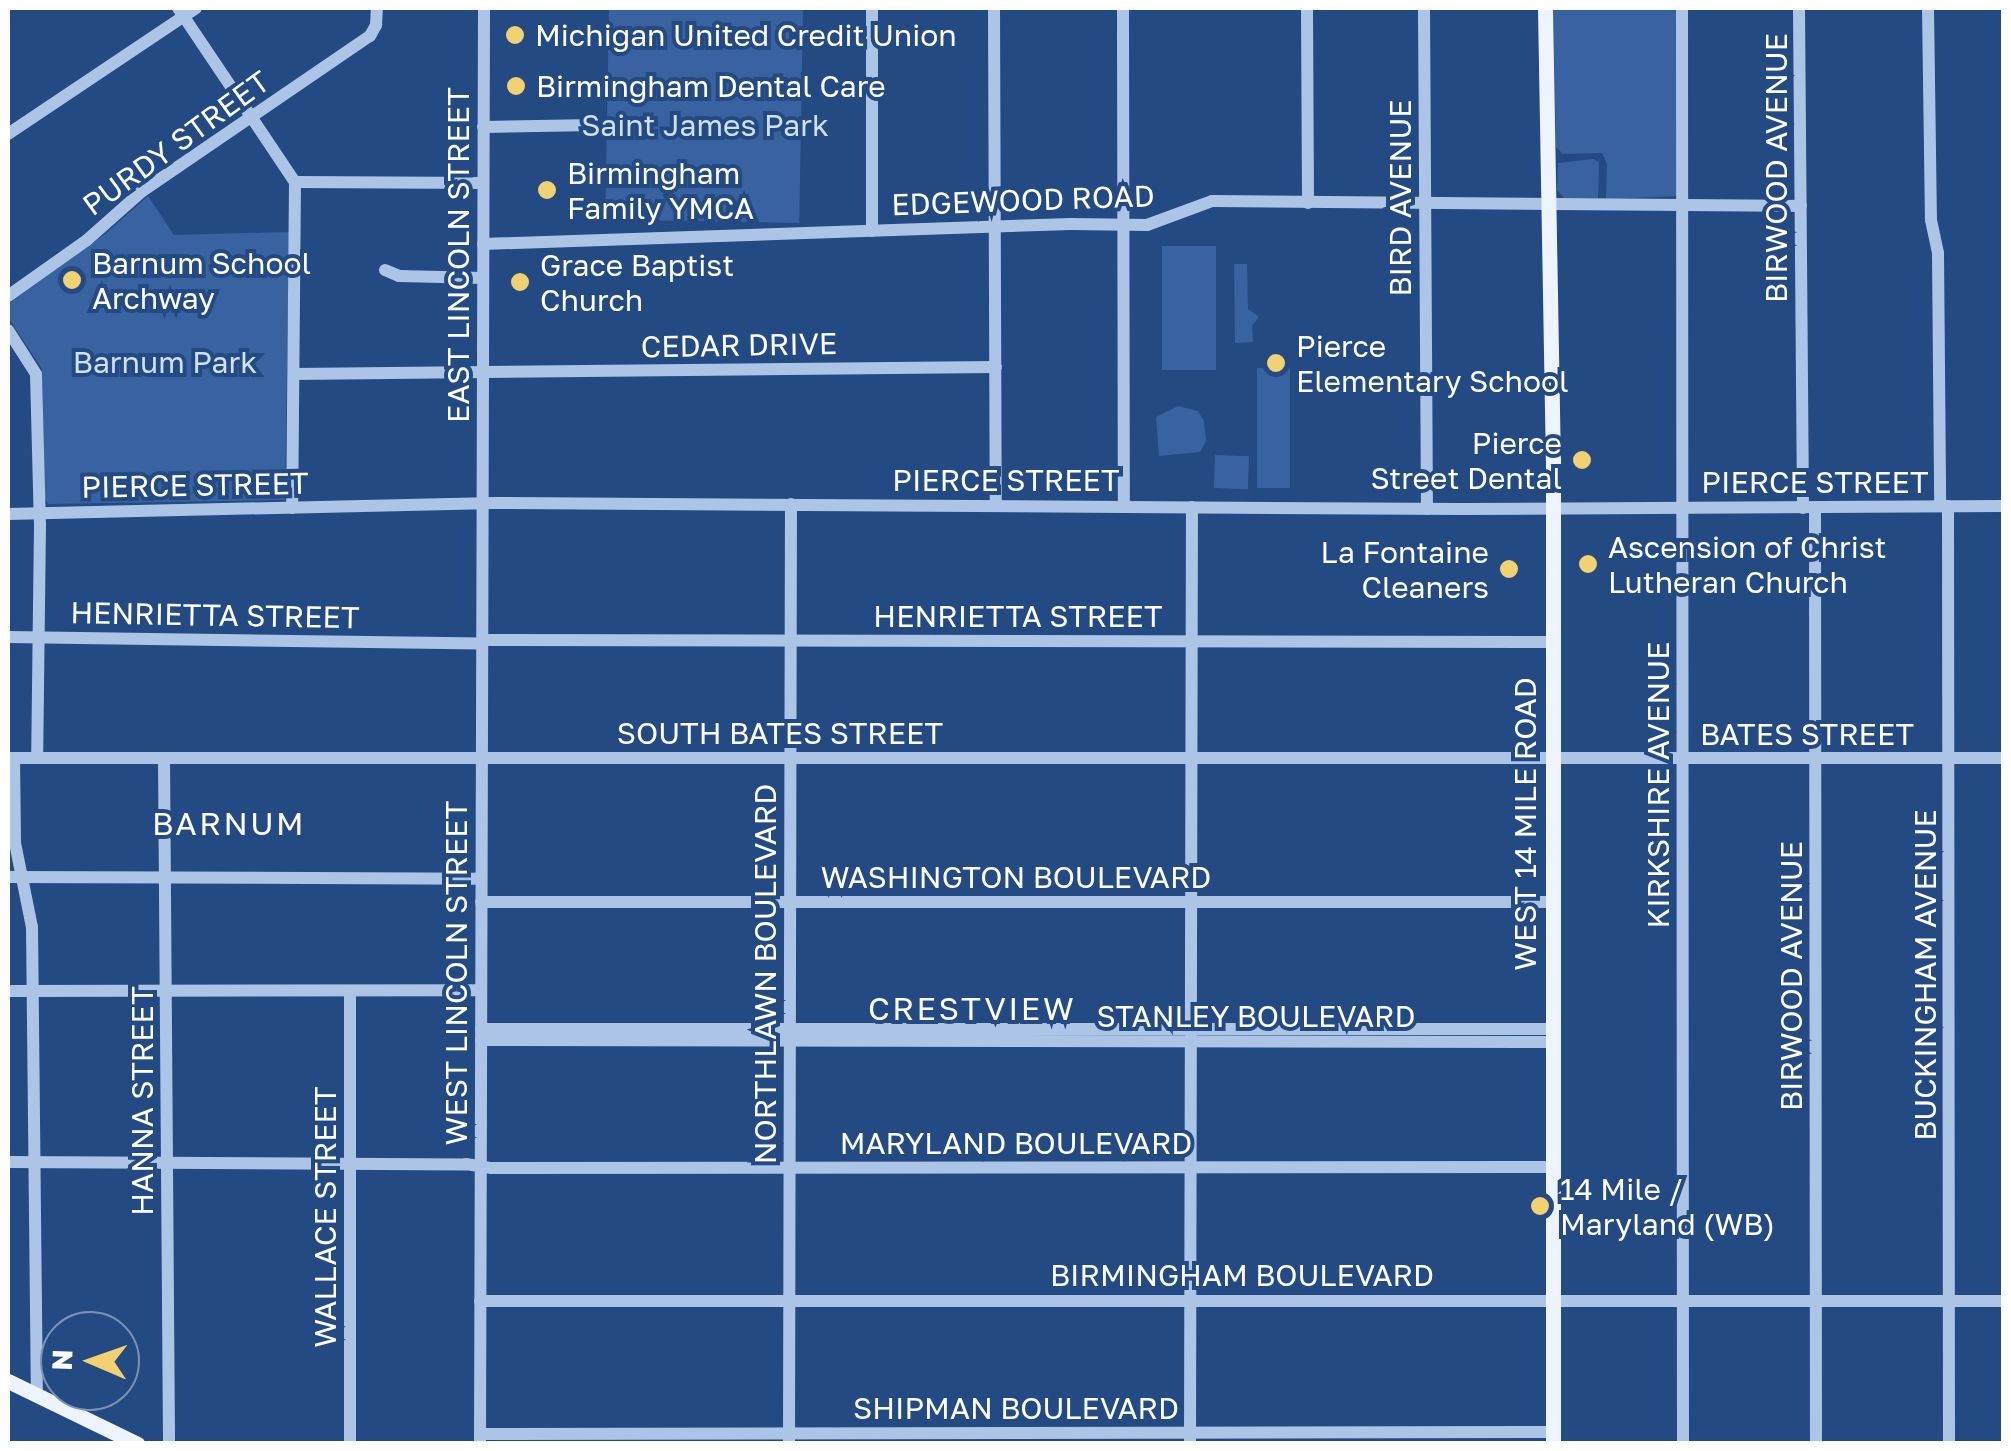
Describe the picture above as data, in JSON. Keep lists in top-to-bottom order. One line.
{"streets":{"main road":["WEST 14 MILE ROAD"],"street":["PURDY STREET","BIRWOOD AVENUE","BIRD AVENUE","EDGEWOOD ROAD","EAST LINCOLN STREET","CEDAR DRIVE","PIERCE STREET","HENRIETTA STREET","SOUTH BATES STREET","BATES STREET","KIRKSHIRE AVENUE","WASHINGTON BOULEVARD","WEST LINCOLN STREET","NORTHLAWN BOULEVARD","BUCKINGHAM AVENUE","STANLEY BOULEVARD","HANNA STREET","MARYLAND BOULEVARD","WALLACE STREET","BIRMINGHAM BOULEVARD","SHIPMAN BOULEVARD"]},"crossings":[["BIRWOOD AVENUE","EDGEWOOD ROAD"],["BIRWOOD AVENUE","PIERCE STREET"],["BIRWOOD AVENUE","BATES STREET"],["BIRWOOD AVENUE","BIRMINGHAM BOULEVARD"],["BIRD AVENUE","EDGEWOOD ROAD"],["BIRD AVENUE","PIERCE STREET"],["EDGEWOOD ROAD","EAST LINCOLN STREET"],["EDGEWOOD ROAD","KIRKSHIRE AVENUE"],["EDGEWOOD ROAD","WEST 14 MILE ROAD"],["EAST LINCOLN STREET","CEDAR DRIVE"],["EAST LINCOLN STREET","PIERCE STREET"],["EAST LINCOLN STREET","WEST LINCOLN STREET"],["PIERCE STREET","KIRKSHIRE AVENUE"],["PIERCE STREET","WEST 14 MILE ROAD"],["PIERCE STREET","WEST LINCOLN STREET"],["PIERCE STREET","NORTHLAWN BOULEVARD"],["PIERCE STREET","BUCKINGHAM AVENUE"],["HENRIETTA STREET","WEST 14 MILE ROAD"],["HENRIETTA STREET","WEST LINCOLN STREET"],["HENRIETTA STREET","NORTHLAWN BOULEVARD"],["SOUTH BATES STREET","BATES STREET"],["SOUTH BATES STREET","WEST 14 MILE ROAD"],["SOUTH BATES STREET","WEST LINCOLN STREET"],["SOUTH BATES STREET","NORTHLAWN BOULEVARD"],["SOUTH BATES STREET","HANNA STREET"],["BATES STREET","KIRKSHIRE AVENUE"],["BATES STREET","WEST 14 MILE ROAD"],["BATES STREET","BUCKINGHAM AVENUE"],["KIRKSHIRE AVENUE","BIRMINGHAM BOULEVARD"],["WEST 14 MILE ROAD","WASHINGTON BOULEVARD"],["WEST 14 MILE ROAD","STANLEY BOULEVARD"],["WEST 14 MILE ROAD","MARYLAND BOULEVARD"],["WEST 14 MILE ROAD","BIRMINGHAM BOULEVARD"],["WEST 14 MILE ROAD","SHIPMAN BOULEVARD"],["WASHINGTON BOULEVARD","WEST LINCOLN STREET"],["WASHINGTON BOULEVARD","NORTHLAWN BOULEVARD"],["WEST LINCOLN STREET","STANLEY BOULEVARD"],["WEST LINCOLN STREET","MARYLAND BOULEVARD"],["WEST LINCOLN STREET","BIRMINGHAM BOULEVARD"],["WEST LINCOLN STREET","SHIPMAN BOULEVARD"],["NORTHLAWN BOULEVARD","STANLEY BOULEVARD"],["NORTHLAWN BOULEVARD","MARYLAND BOULEVARD"],["NORTHLAWN BOULEVARD","BIRMINGHAM BOULEVARD"],["NORTHLAWN BOULEVARD","SHIPMAN BOULEVARD"],["BUCKINGHAM AVENUE","BIRMINGHAM BOULEVARD"],["HANNA STREET","MARYLAND BOULEVARD"],["MARYLAND BOULEVARD","WALLACE STREET"]],"districts":["BARNUM","CRESTVIEW"],"parks":["Saint James Park","Barnum Park"],"places":["Michigan United Credit Union","Birmingham Dental Care","Birmingham Family YMCA","Barnum School Archway","Grace Baptist Church","Pierce Elementary School","Pierce Street Dental","Ascension of Christ Lutheran Church","La Fontaine Cleaners","14 Mile / Maryland (WB)"],"north":"left"}
